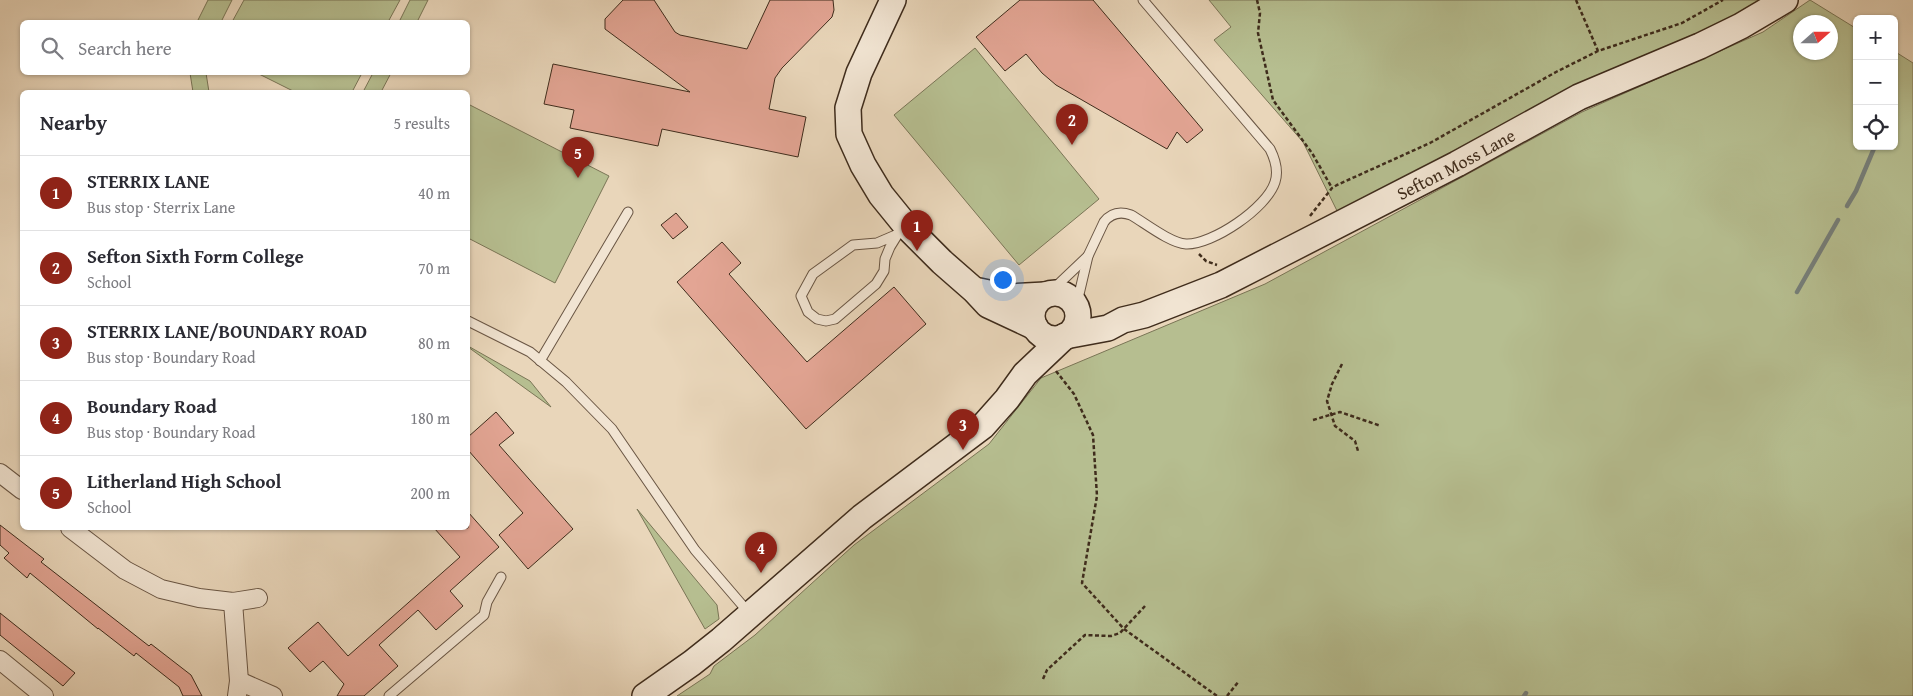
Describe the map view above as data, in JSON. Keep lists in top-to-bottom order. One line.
{"streets":{"street":["Sefton Moss Lane"]},"north":"right","page":{"map_buttons":["+","−"],"search":"Search here","heading":["Nearby","5 results"],"pins":["2","5","1","3","4"],"list":[{"mark":"1","name":"STERRIX LANE","note":"Bus stop · Sterrix Lane","value":"40 m"},{"mark":"2","name":"Sefton Sixth Form College","note":"School","value":"70 m"},{"mark":"3","name":"STERRIX LANE/BOUNDARY ROAD","note":"Bus stop · Boundary Road","value":"80 m"},{"mark":"4","name":"Boundary Road","note":"Bus stop · Boundary Road","value":"180 m"},{"mark":"5","name":"Litherland High School","note":"School","value":"200 m"}]}}
